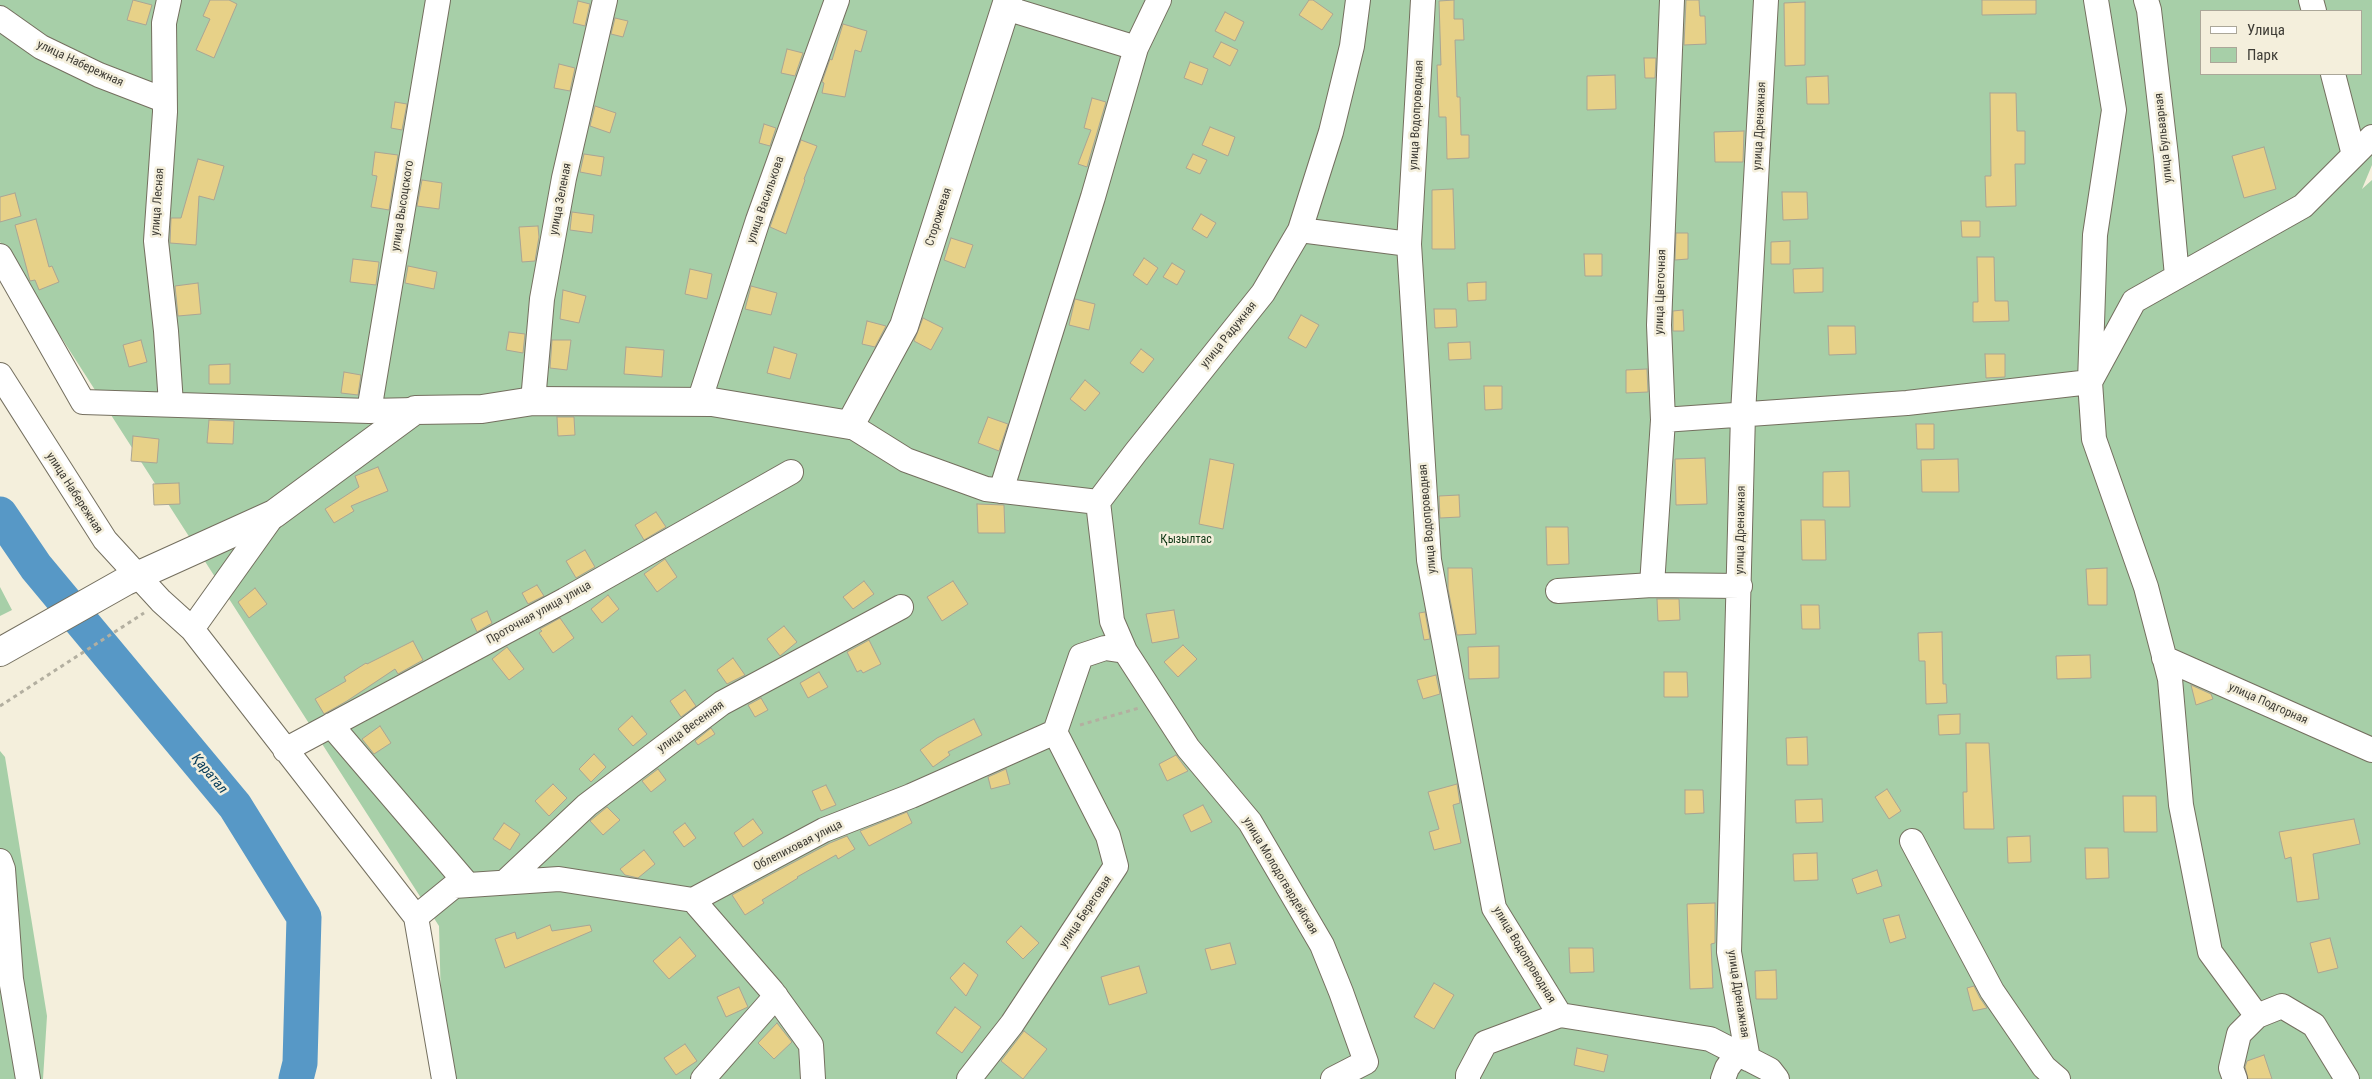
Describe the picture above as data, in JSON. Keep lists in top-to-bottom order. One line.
{"streets":{"street":["улица Набережная","улица Водопроводная","улица Дренажная","улица Бульварная","улица Зеленая","улица Василькова","улица Лесная","улица Высоцского","Сторожевая","улица Цветочная","улица Радужная","Проточная улица улица","улица Подгорная","улица Весенняя","Облепиховая улица","улица Молодогвардейская","улица Береговая"]},"crossings":[["улица Набережная","улица Лесная"],["улица Набережная","Проточная улица улица"],["улица Водопроводная","улица Дренажная"],["Облепиховая улица","улица Береговая"]],"water":["Қаратал"],"parks":["Қызылтас"],"legend":["Улица","Парк"]}
